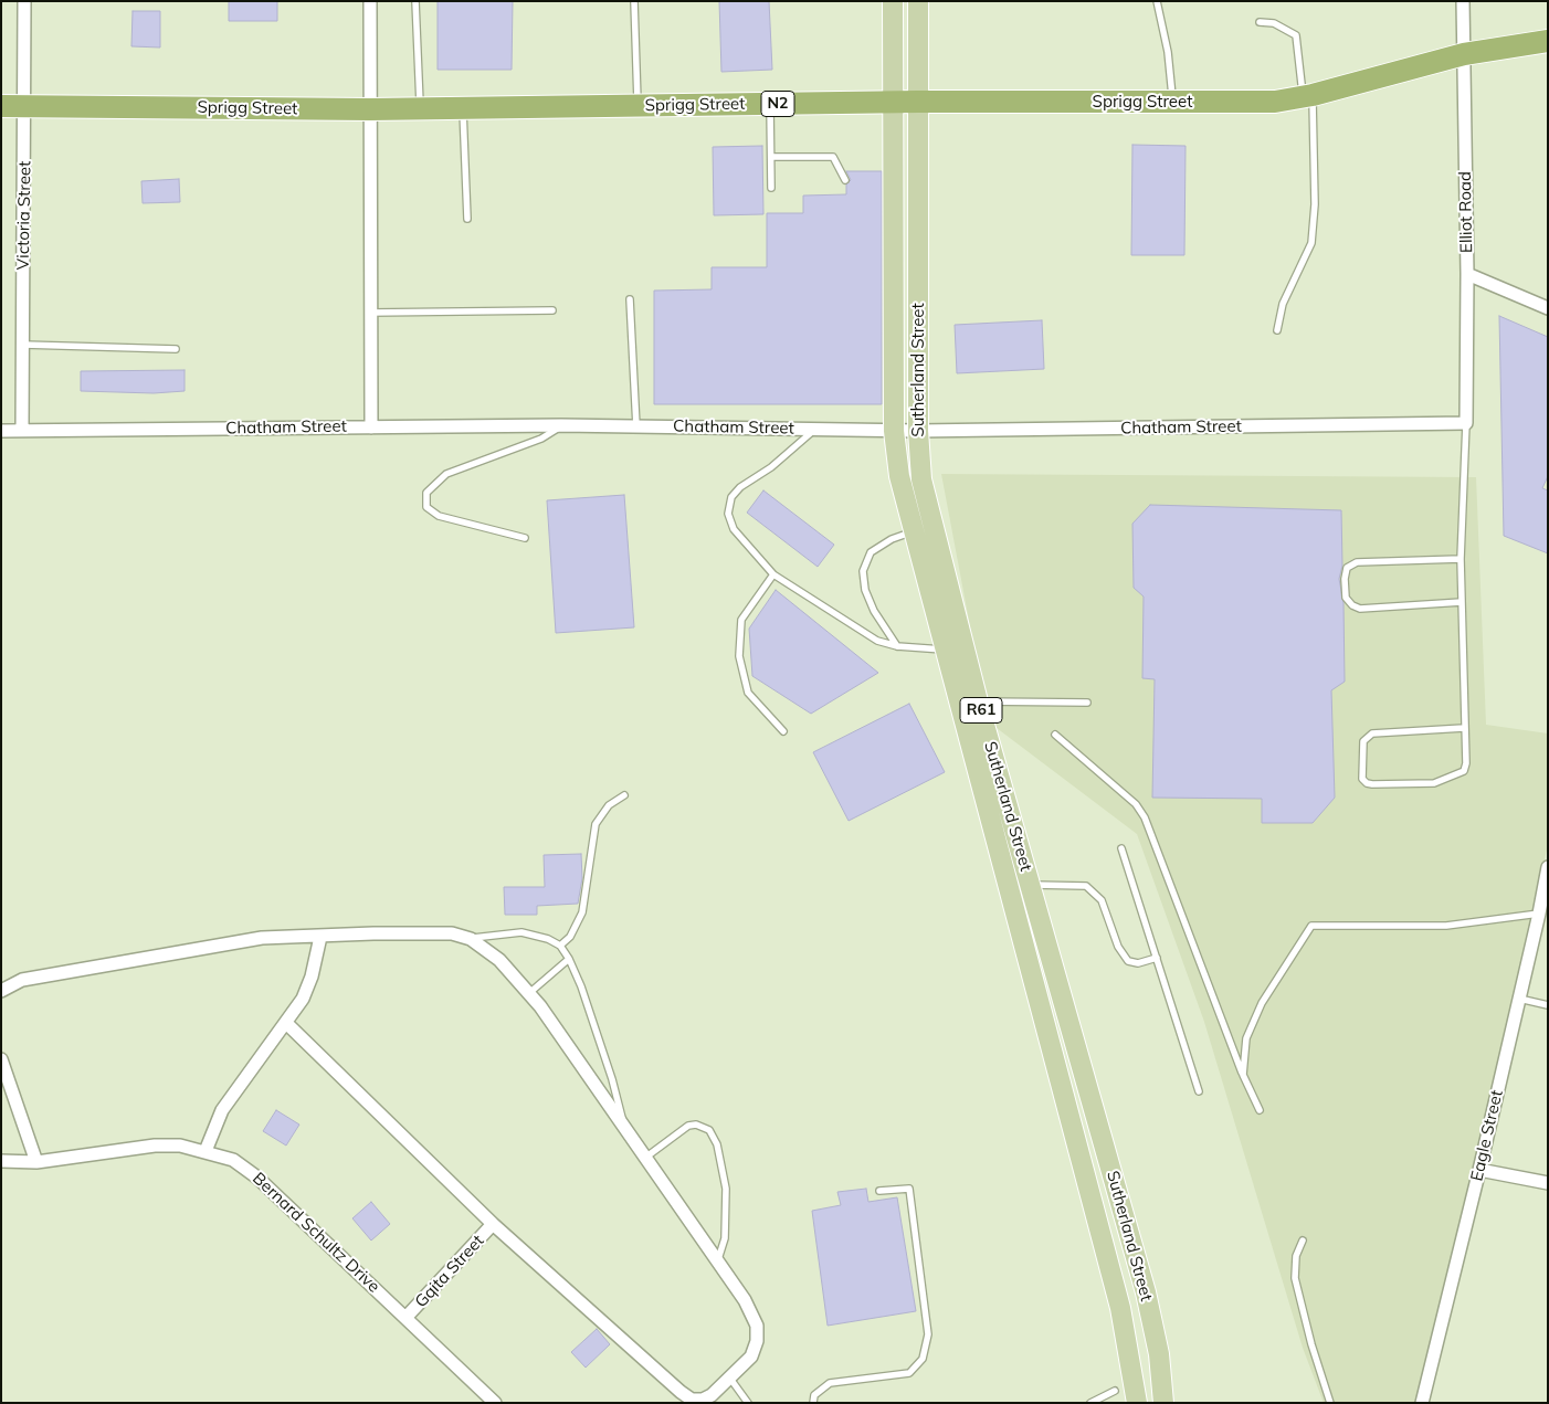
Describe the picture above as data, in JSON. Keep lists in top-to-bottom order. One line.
{"streets":{"highway":["Sprigg Street","N2"],"main road":["Sutherland Street","R61"],"street":["Elliot Road","Victoria Street","Chatham Street","Eagle Street","Bernard Schultz Drive","Gqita Street"]},"crossings":[["Sprigg Street","Elliot Road"],["Sprigg Street","Victoria Street"],["Sprigg Street","Sutherland Street"],["Elliot Road","Chatham Street"],["Victoria Street","Chatham Street"],["Sutherland Street","Chatham Street"],["Bernard Schultz Drive","Gqita Street"]]}
